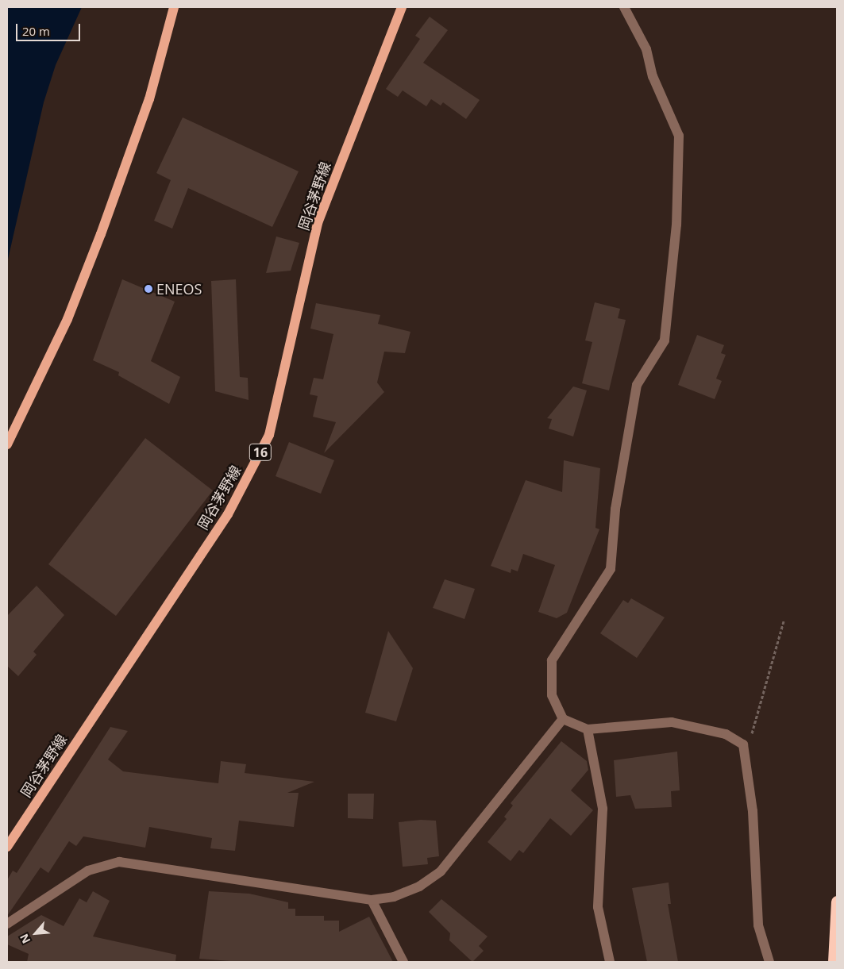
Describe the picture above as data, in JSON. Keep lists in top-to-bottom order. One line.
{"streets":{"main road":["岡谷茅野線","16"]},"places":["ENEOS"],"scale_bar":"20 m","north":"bottom left"}
